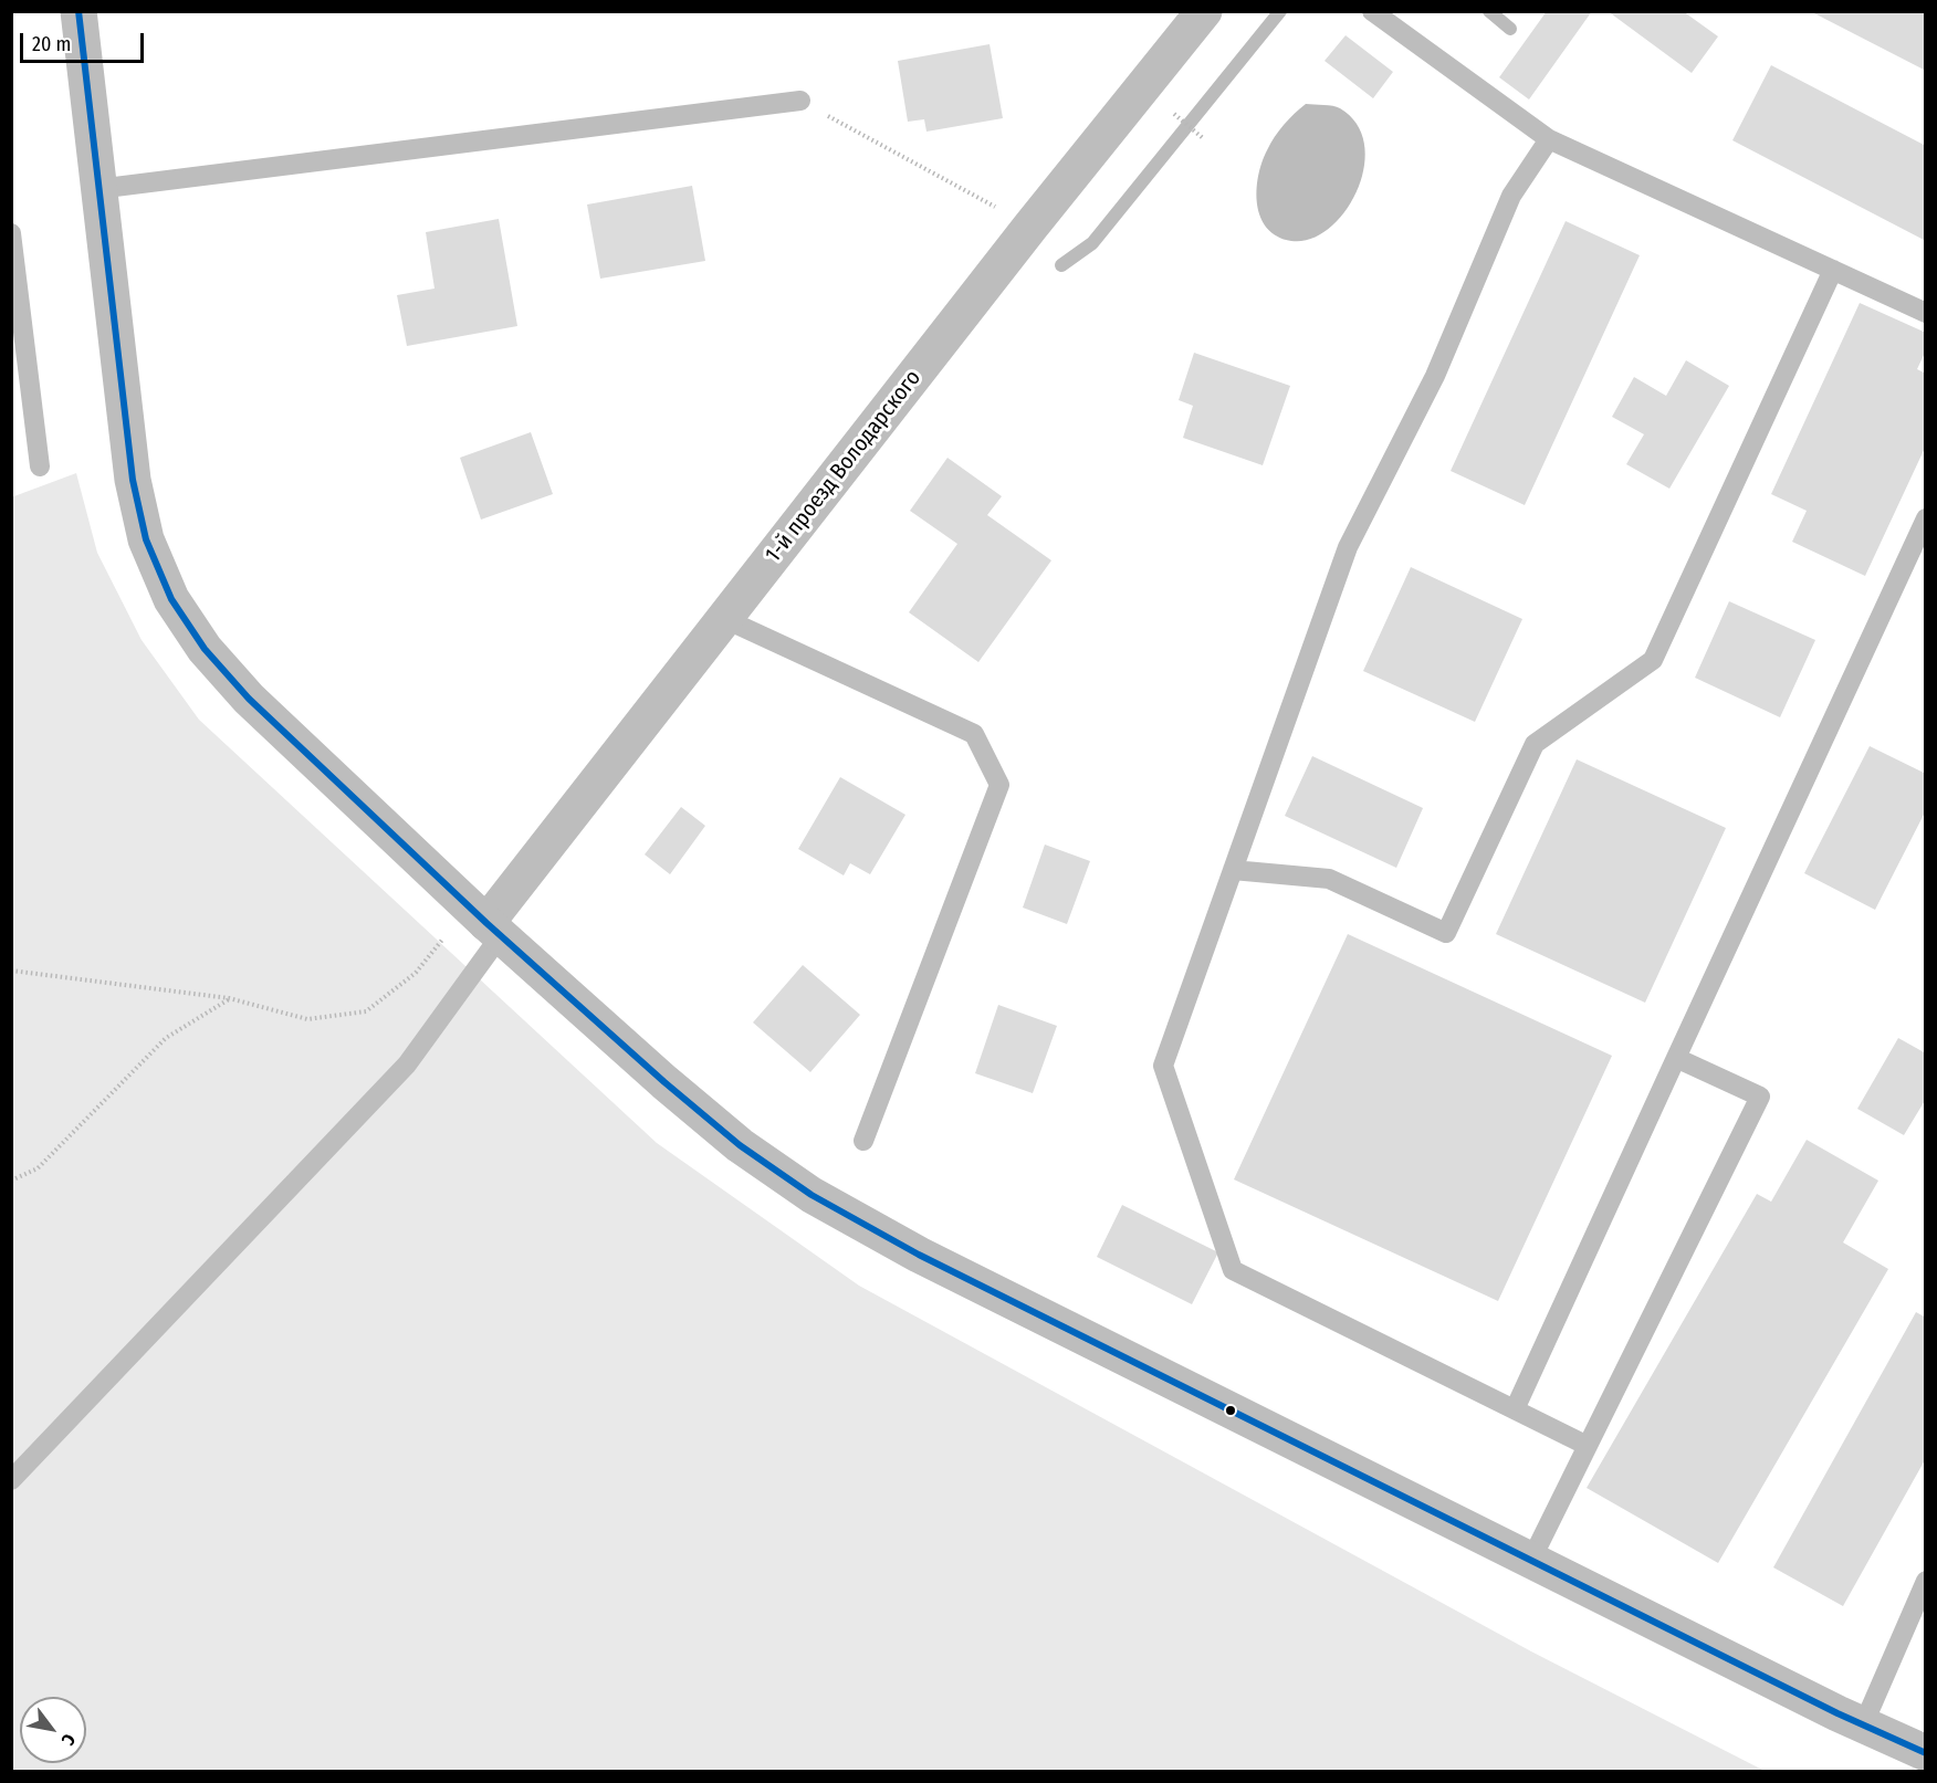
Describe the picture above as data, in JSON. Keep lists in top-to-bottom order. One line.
{"streets":{"street":["1-й проезд Володарского"]},"scale_bar":"20 m","north":"bottom right"}
